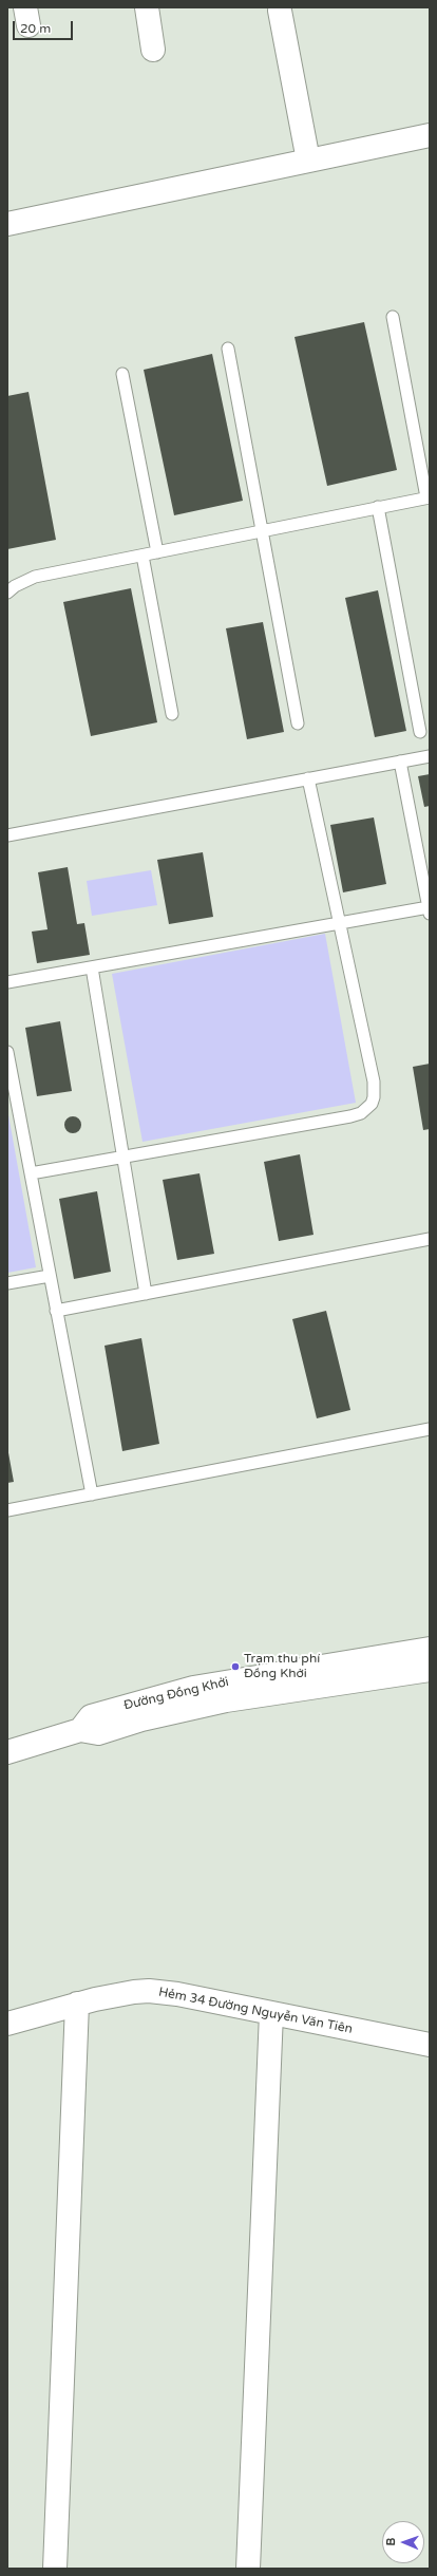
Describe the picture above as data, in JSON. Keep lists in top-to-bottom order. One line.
{"streets":{"street":["Đường Đồng Khởi","Hẻm 34 Đường Nguyễn Văn Tiên"]},"places":["Trạm thu phí Đồng Khởi"],"scale_bar":"20 m","north":"left"}
